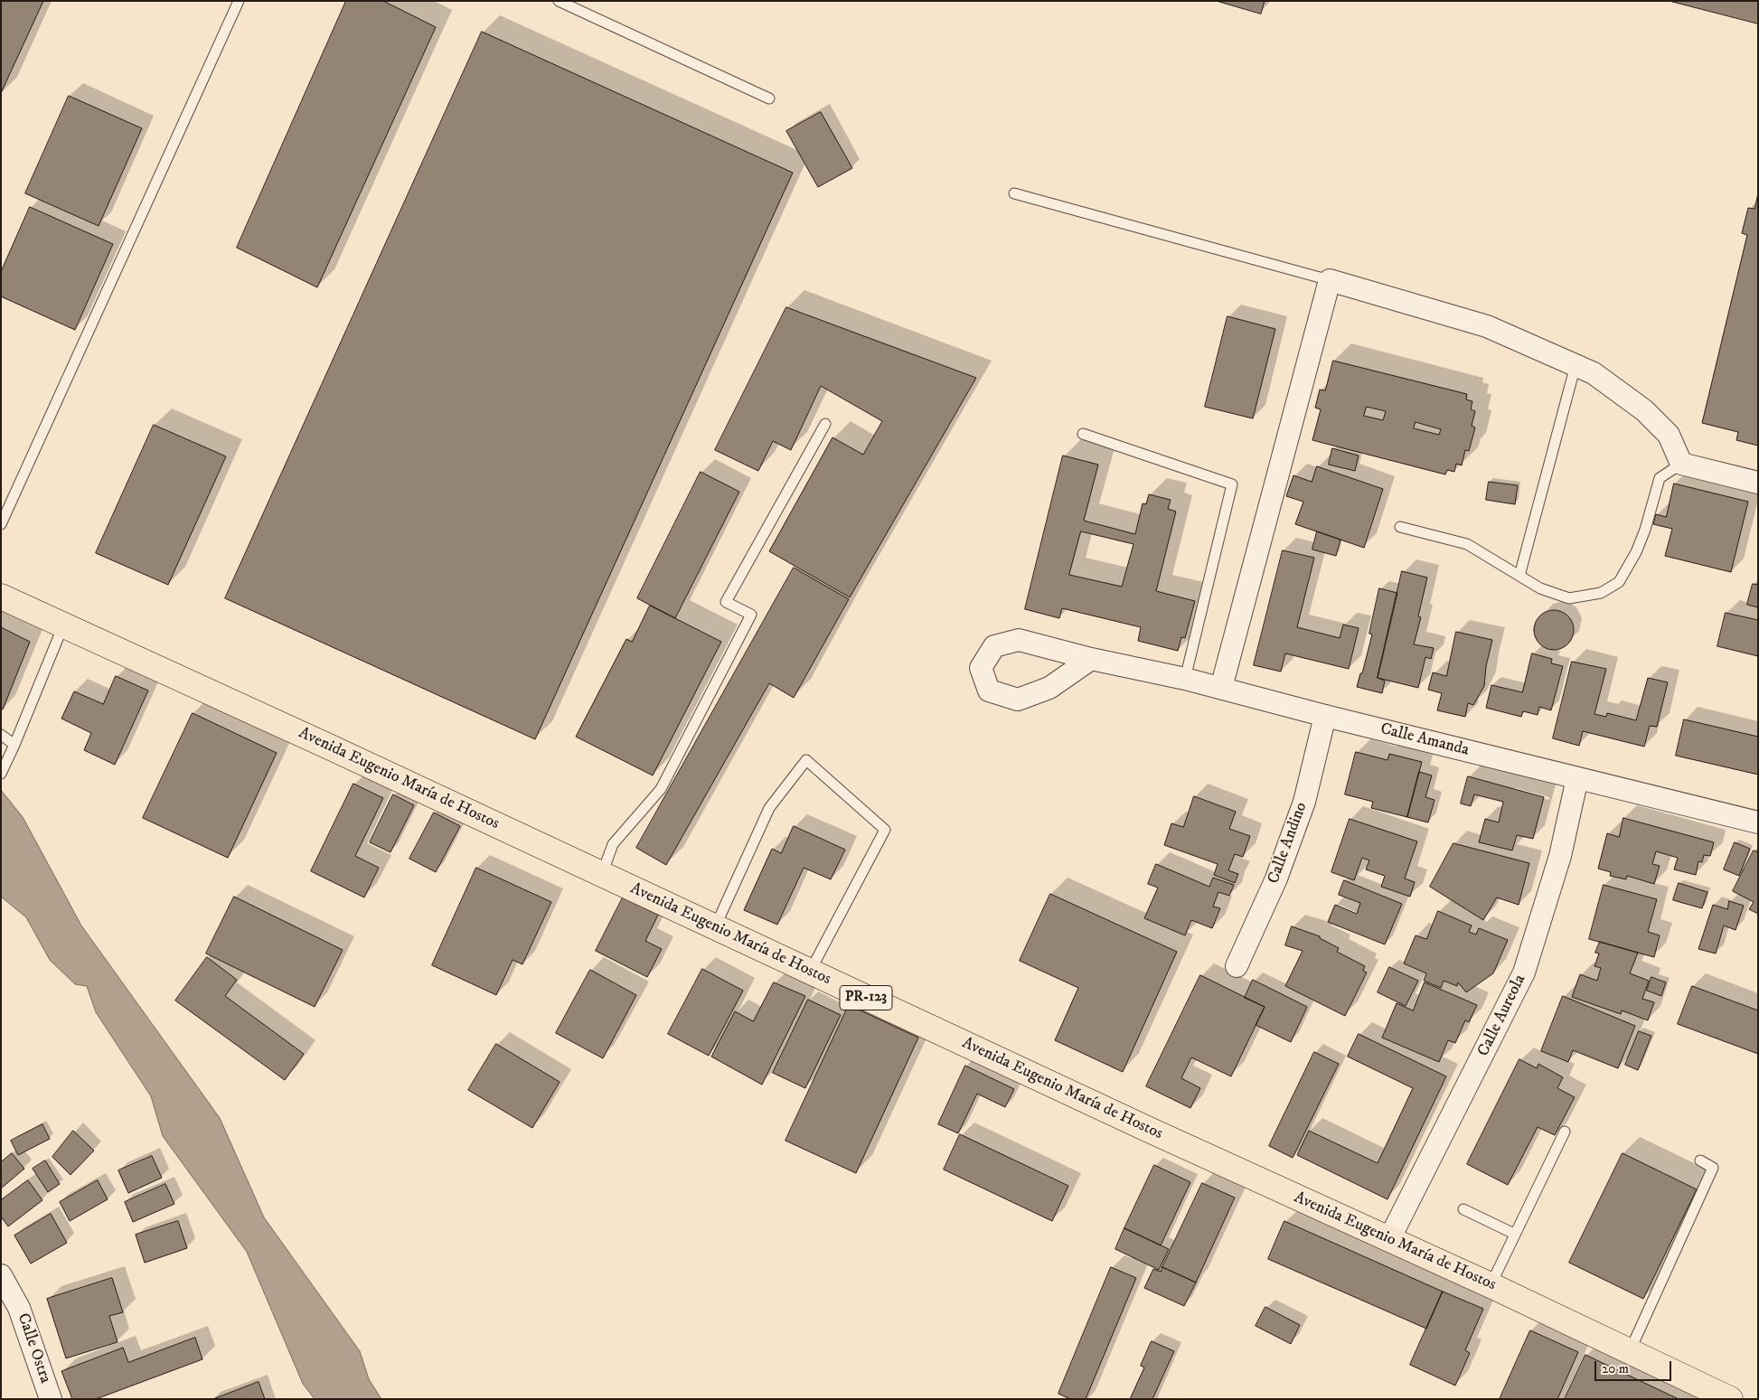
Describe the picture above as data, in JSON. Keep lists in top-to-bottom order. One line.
{"streets":{"main road":["Avenida Eugenio María de Hostos","PR-123"],"street":["Calle Amanda","Calle Andino","Calle Aureola","Calle Ostra"]},"crossings":[["Calle Amanda","Calle Andino"],["Calle Amanda","Calle Aureola"],["Avenida Eugenio María de Hostos","Calle Aureola"]],"scale_bar":"20 m"}
